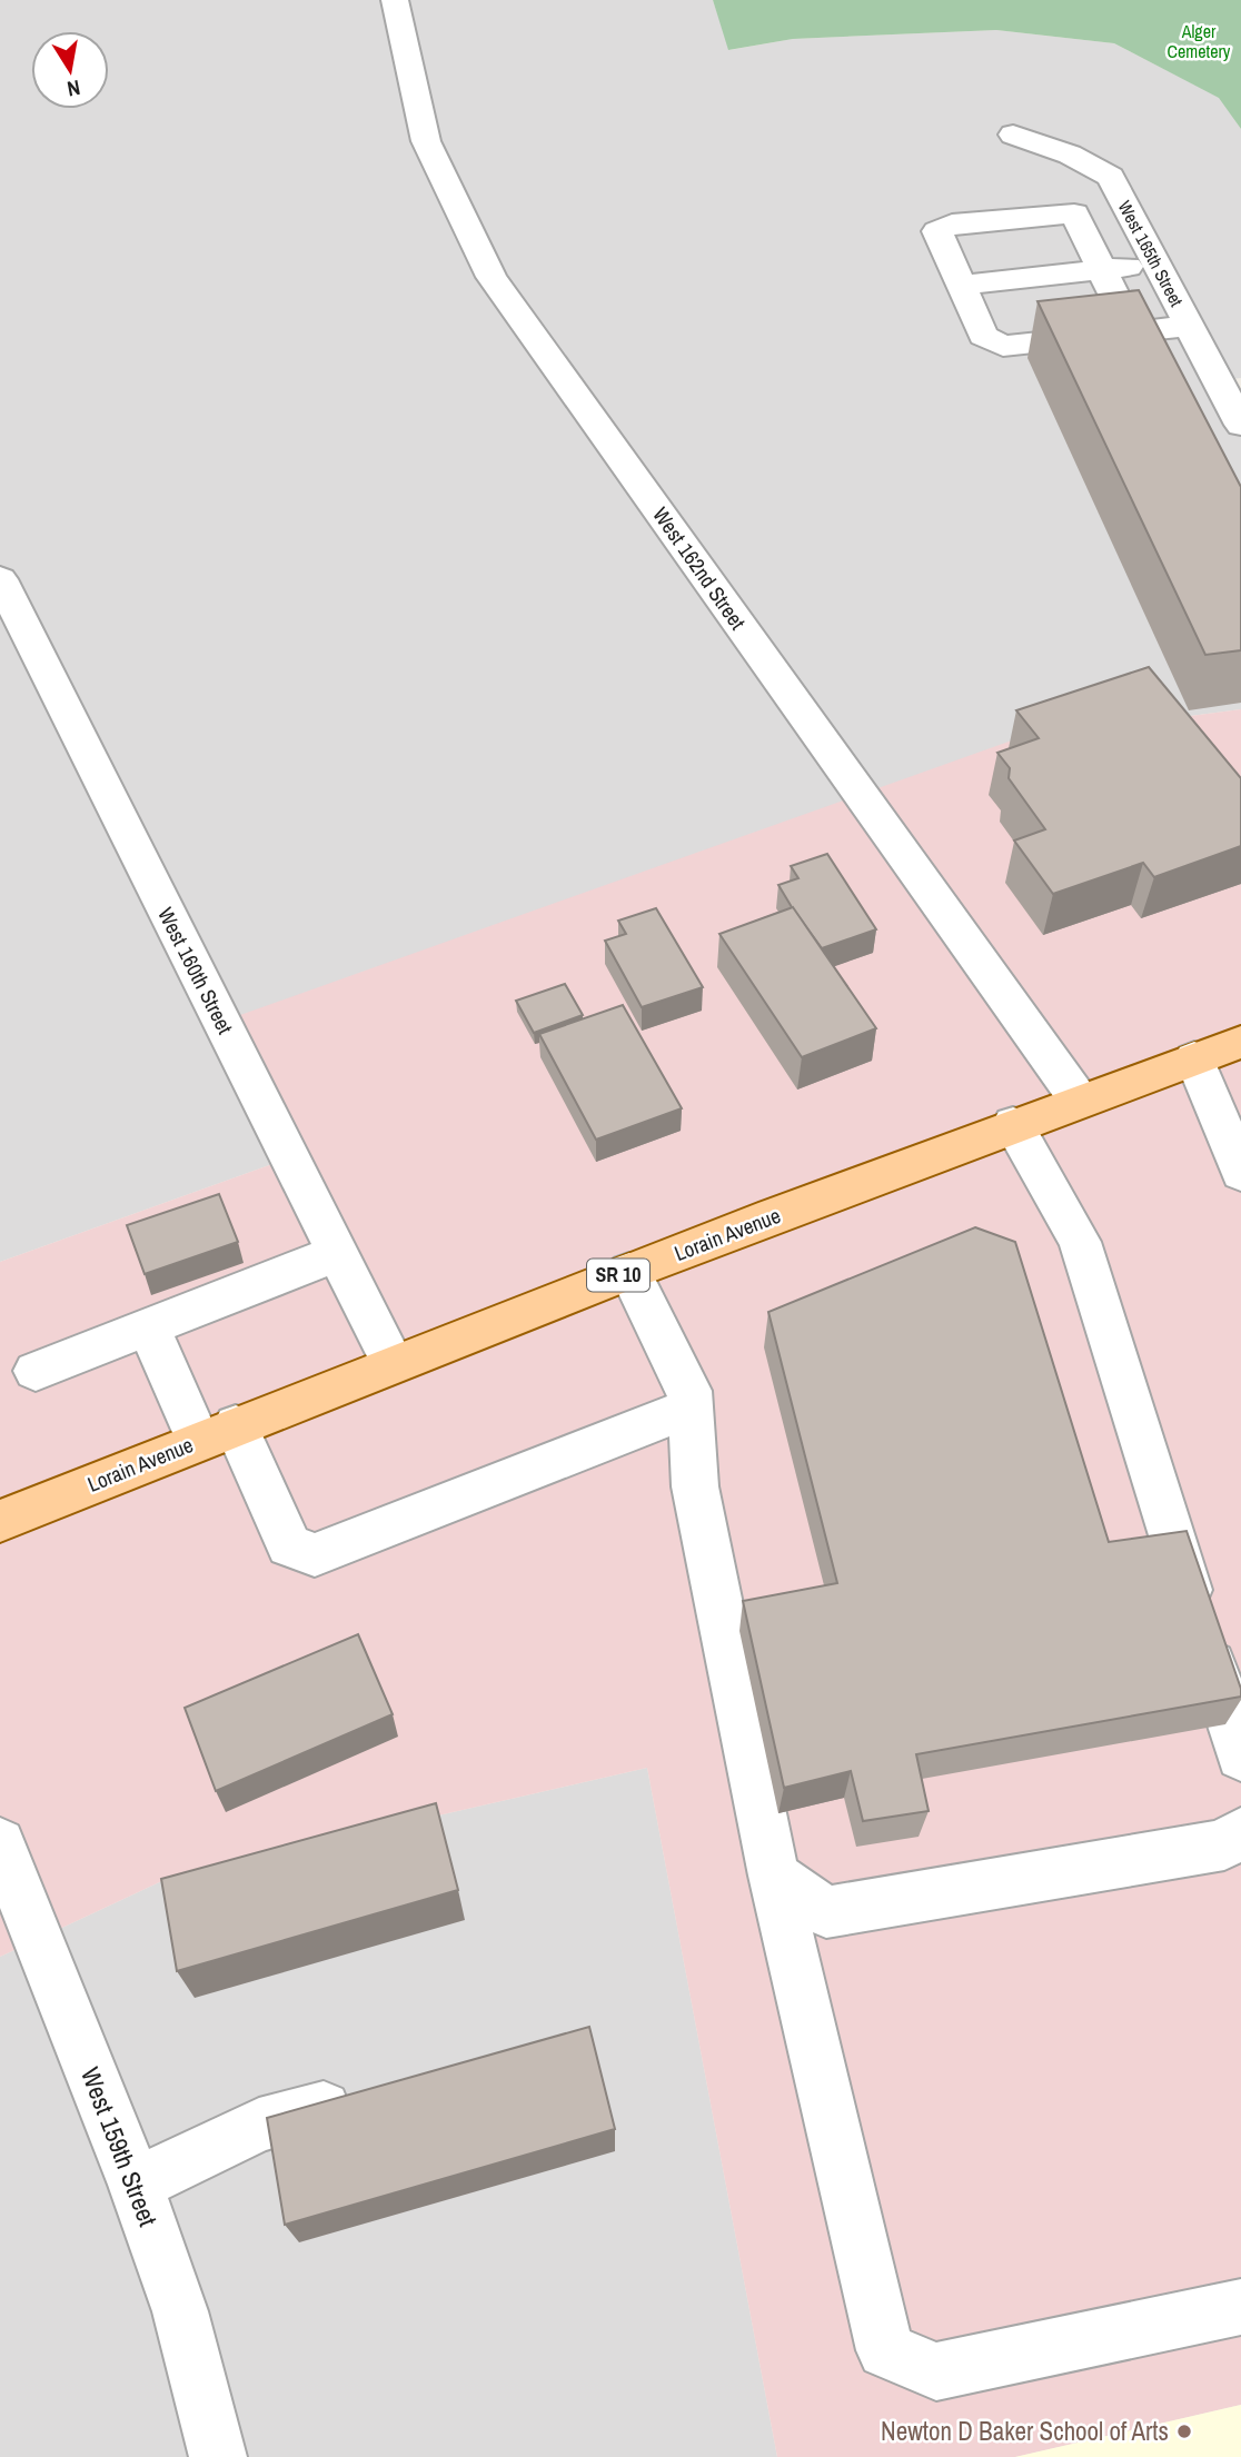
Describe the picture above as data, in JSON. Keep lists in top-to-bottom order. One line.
{"streets":{"main road":["Lorain Avenue","SR 10"],"street":["West 165th Street","West 162nd Street","West 160th Street","West 159th Street"]},"crossings":[["West 162nd Street","Lorain Avenue"],["West 160th Street","Lorain Avenue"]],"parks":["Alger Cemetery"],"places":["Newton D Baker School of Arts"],"north":"bottom"}
